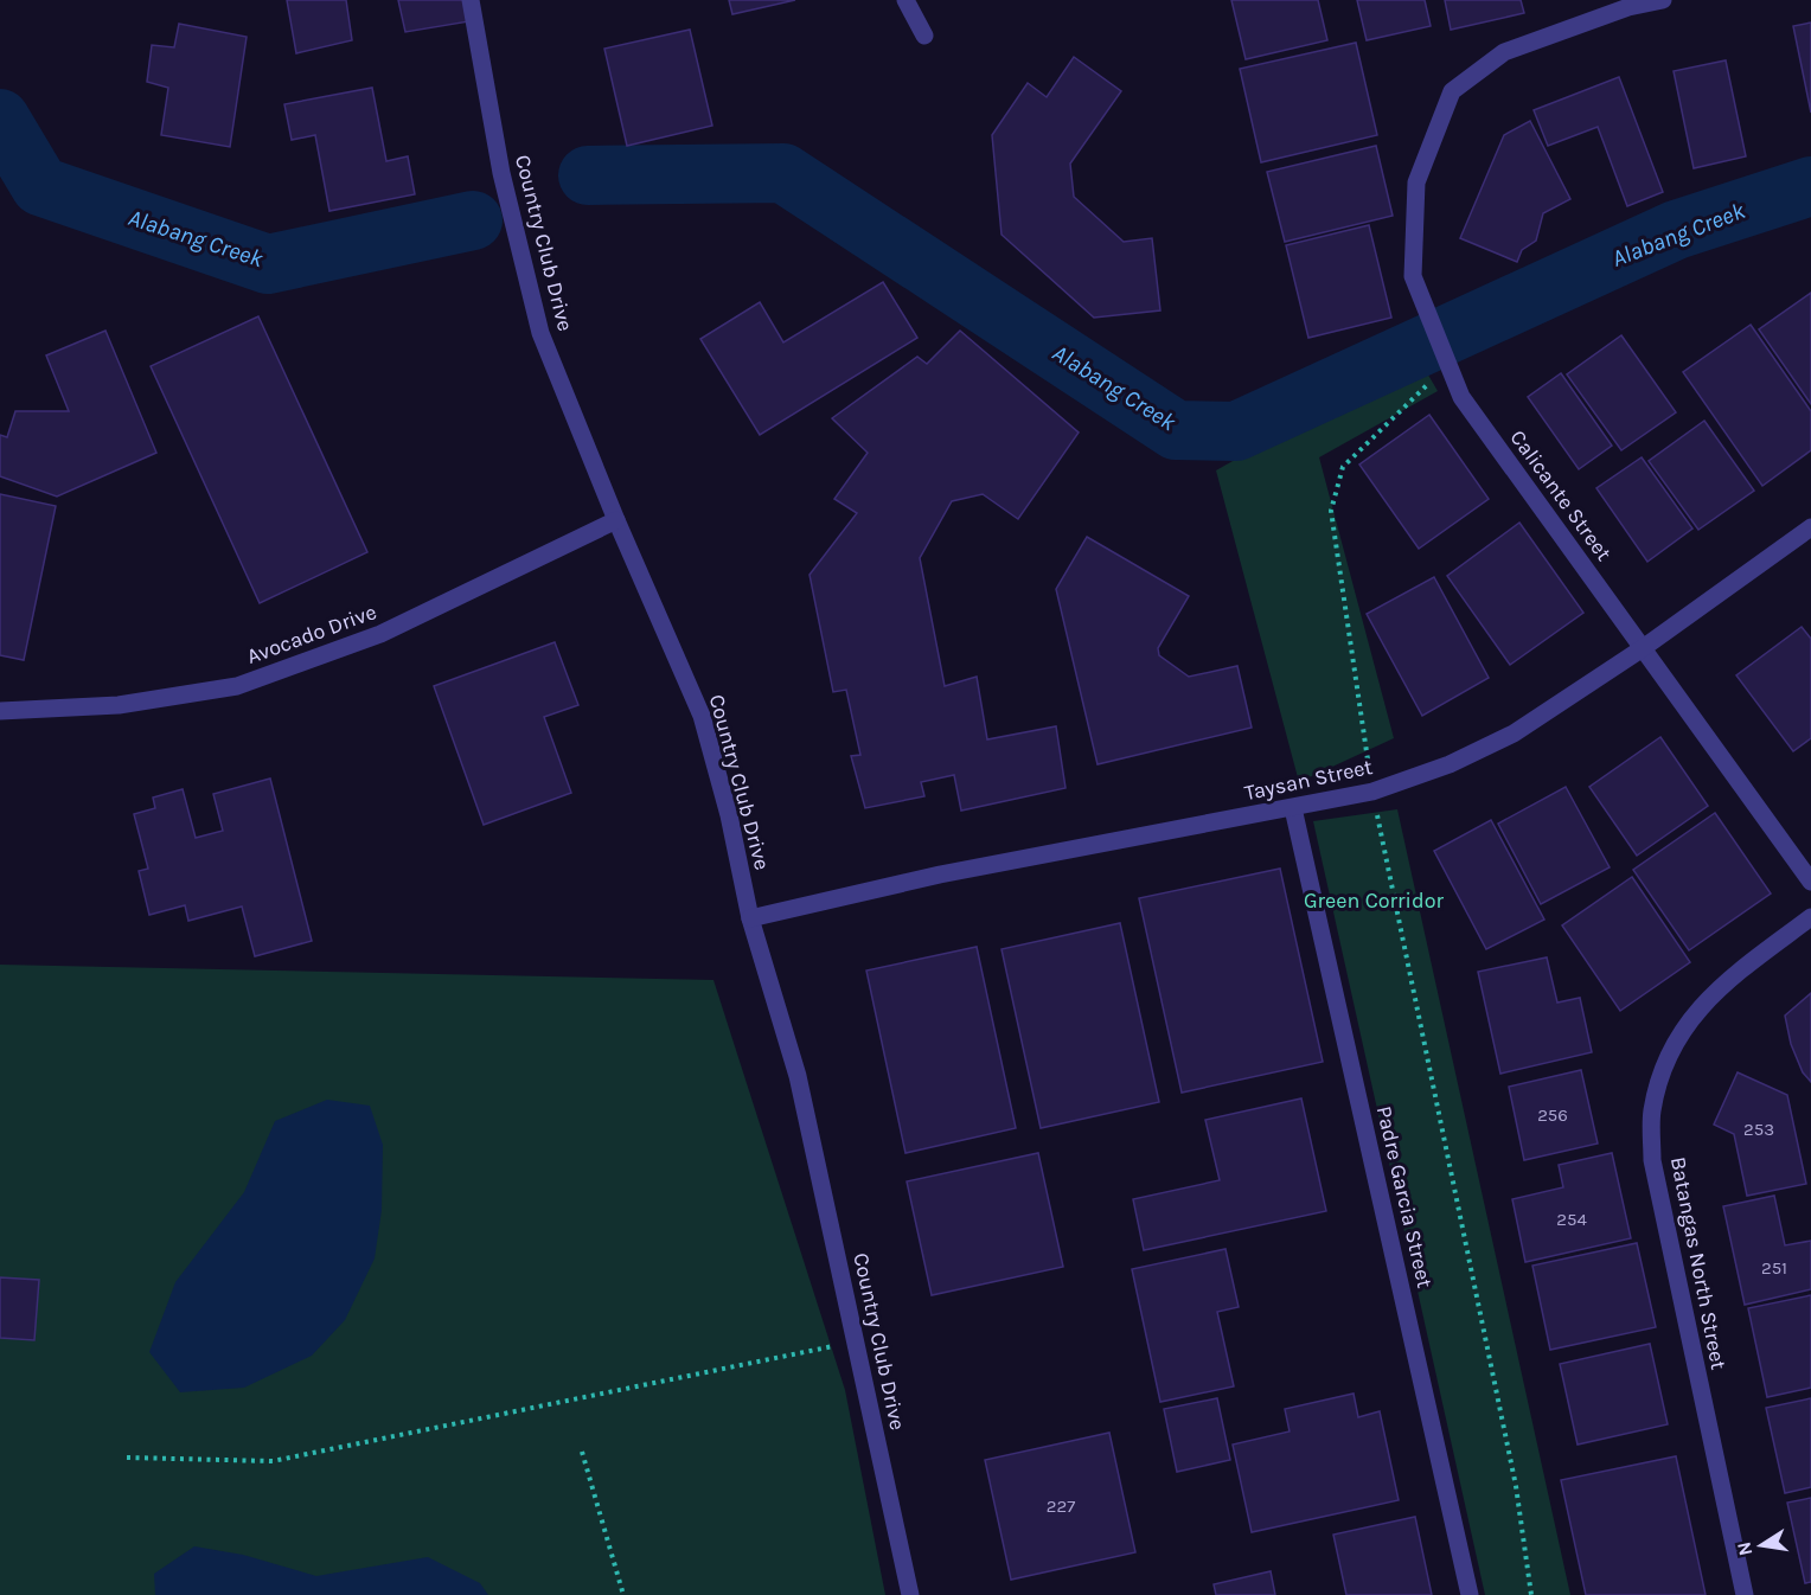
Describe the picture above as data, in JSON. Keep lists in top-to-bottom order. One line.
{"streets":{"street":["Country Club Drive","Calicante Street","Avocado Drive","Taysan Street","Padre Garcia Street","Batangas North Street"]},"crossings":[["Country Club Drive","Avocado Drive"],["Country Club Drive","Taysan Street"],["Calicante Street","Taysan Street"],["Taysan Street","Padre Garcia Street"]],"water":["Alabang Creek"],"parks":["Green Corridor"],"house_numbers":["256","253","254","251","227"],"north":"left"}
